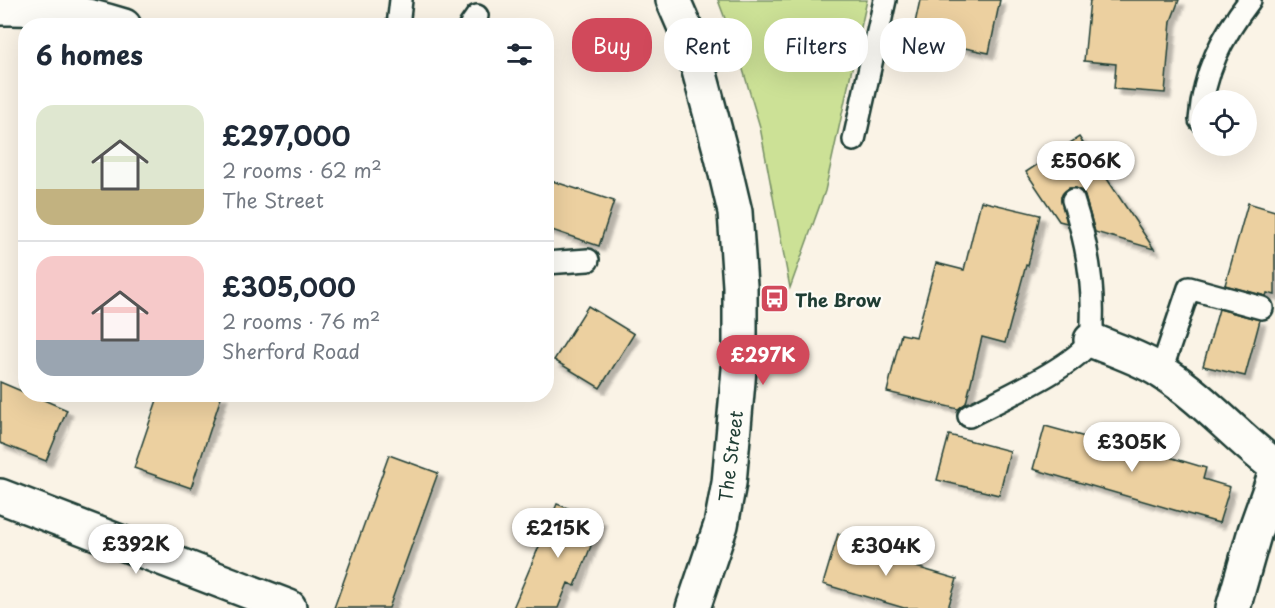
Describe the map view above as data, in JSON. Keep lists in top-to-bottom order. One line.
{"streets":{"street":["The Street"]},"places":{"bus stop":["The Brow"]},"page":{"chip":["Buy","Rent","Filters","New"],"heading":"6 homes","list":[{"name":"£297,000","note":"2 rooms · 62 m² · The Street"},{"name":"£305,000","note":"2 rooms · 76 m² · Sherford Road"}],"price":["£506K","£297K","£305K","£215K","£392K","£304K"]}}
